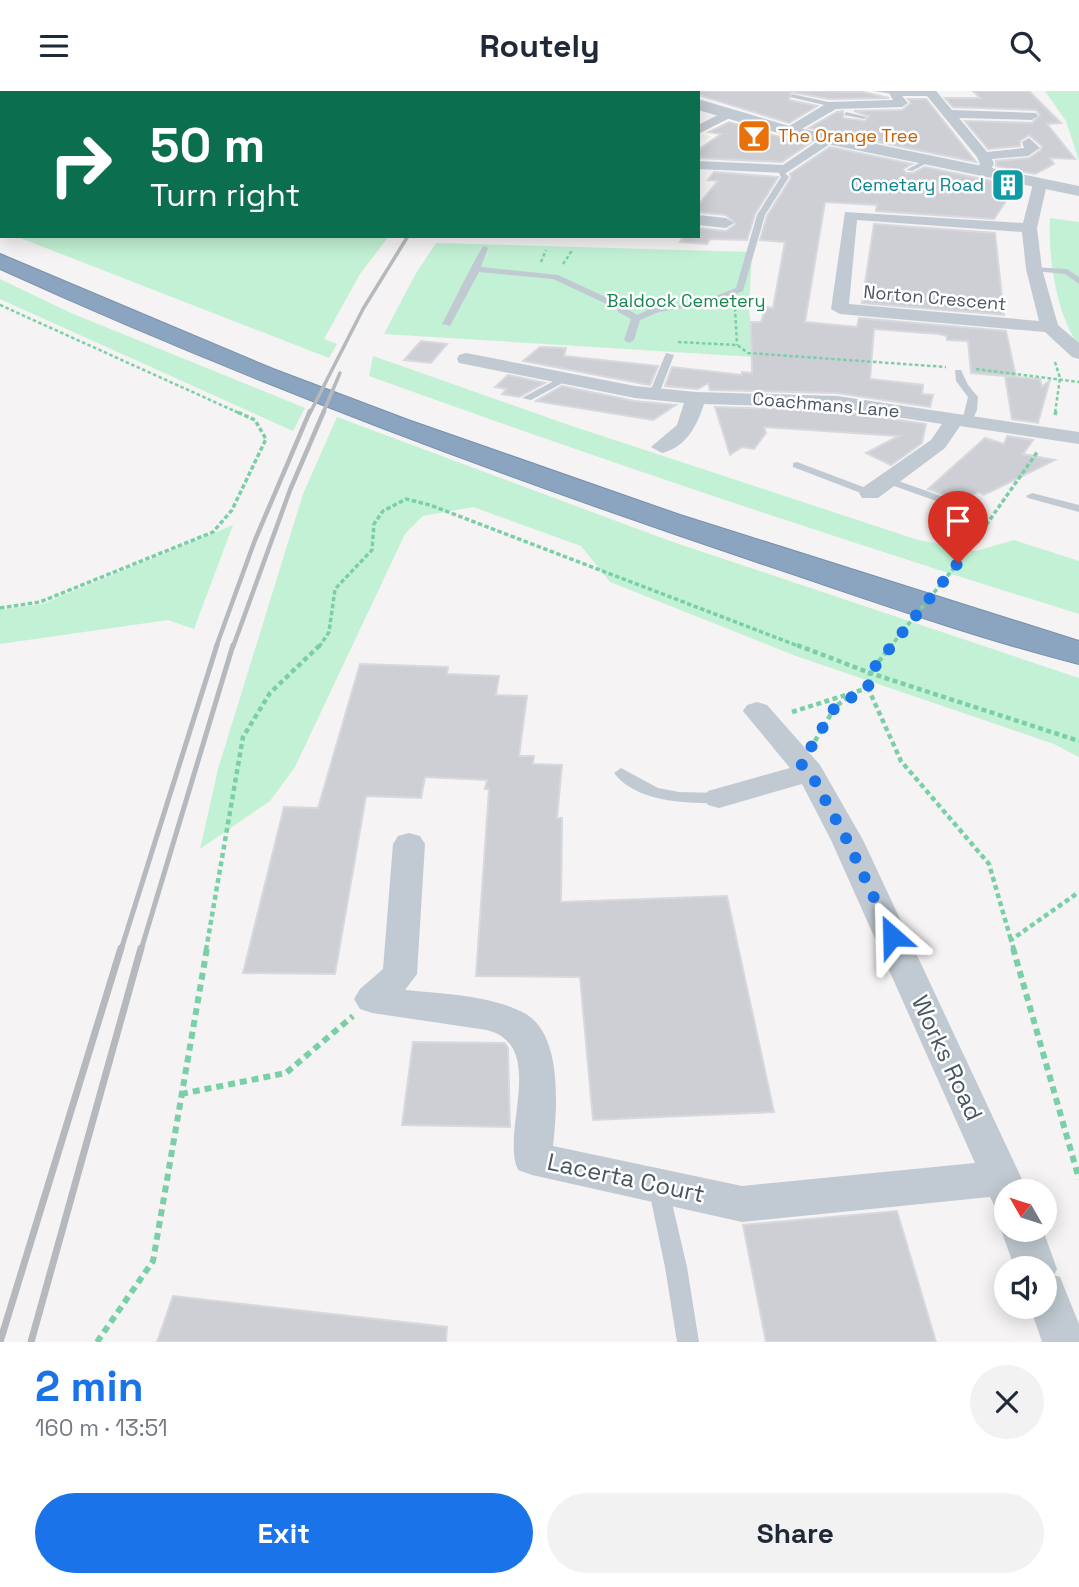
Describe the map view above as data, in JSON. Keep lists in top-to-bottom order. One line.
{"streets":{"street":["Norton Crescent","Coachmans Lane","Works Road","Lacerta Court"]},"parks":["Baldock Cemetery"],"places":{"bar":["The Orange Tree"],"building":["Cemetary Road"]},"north":"top left","page":{"header":"Routely","turn":["50 m","Turn right"],"heading":["2 min","160 m · 13:51"],"buttons":["Exit","Share"]}}
